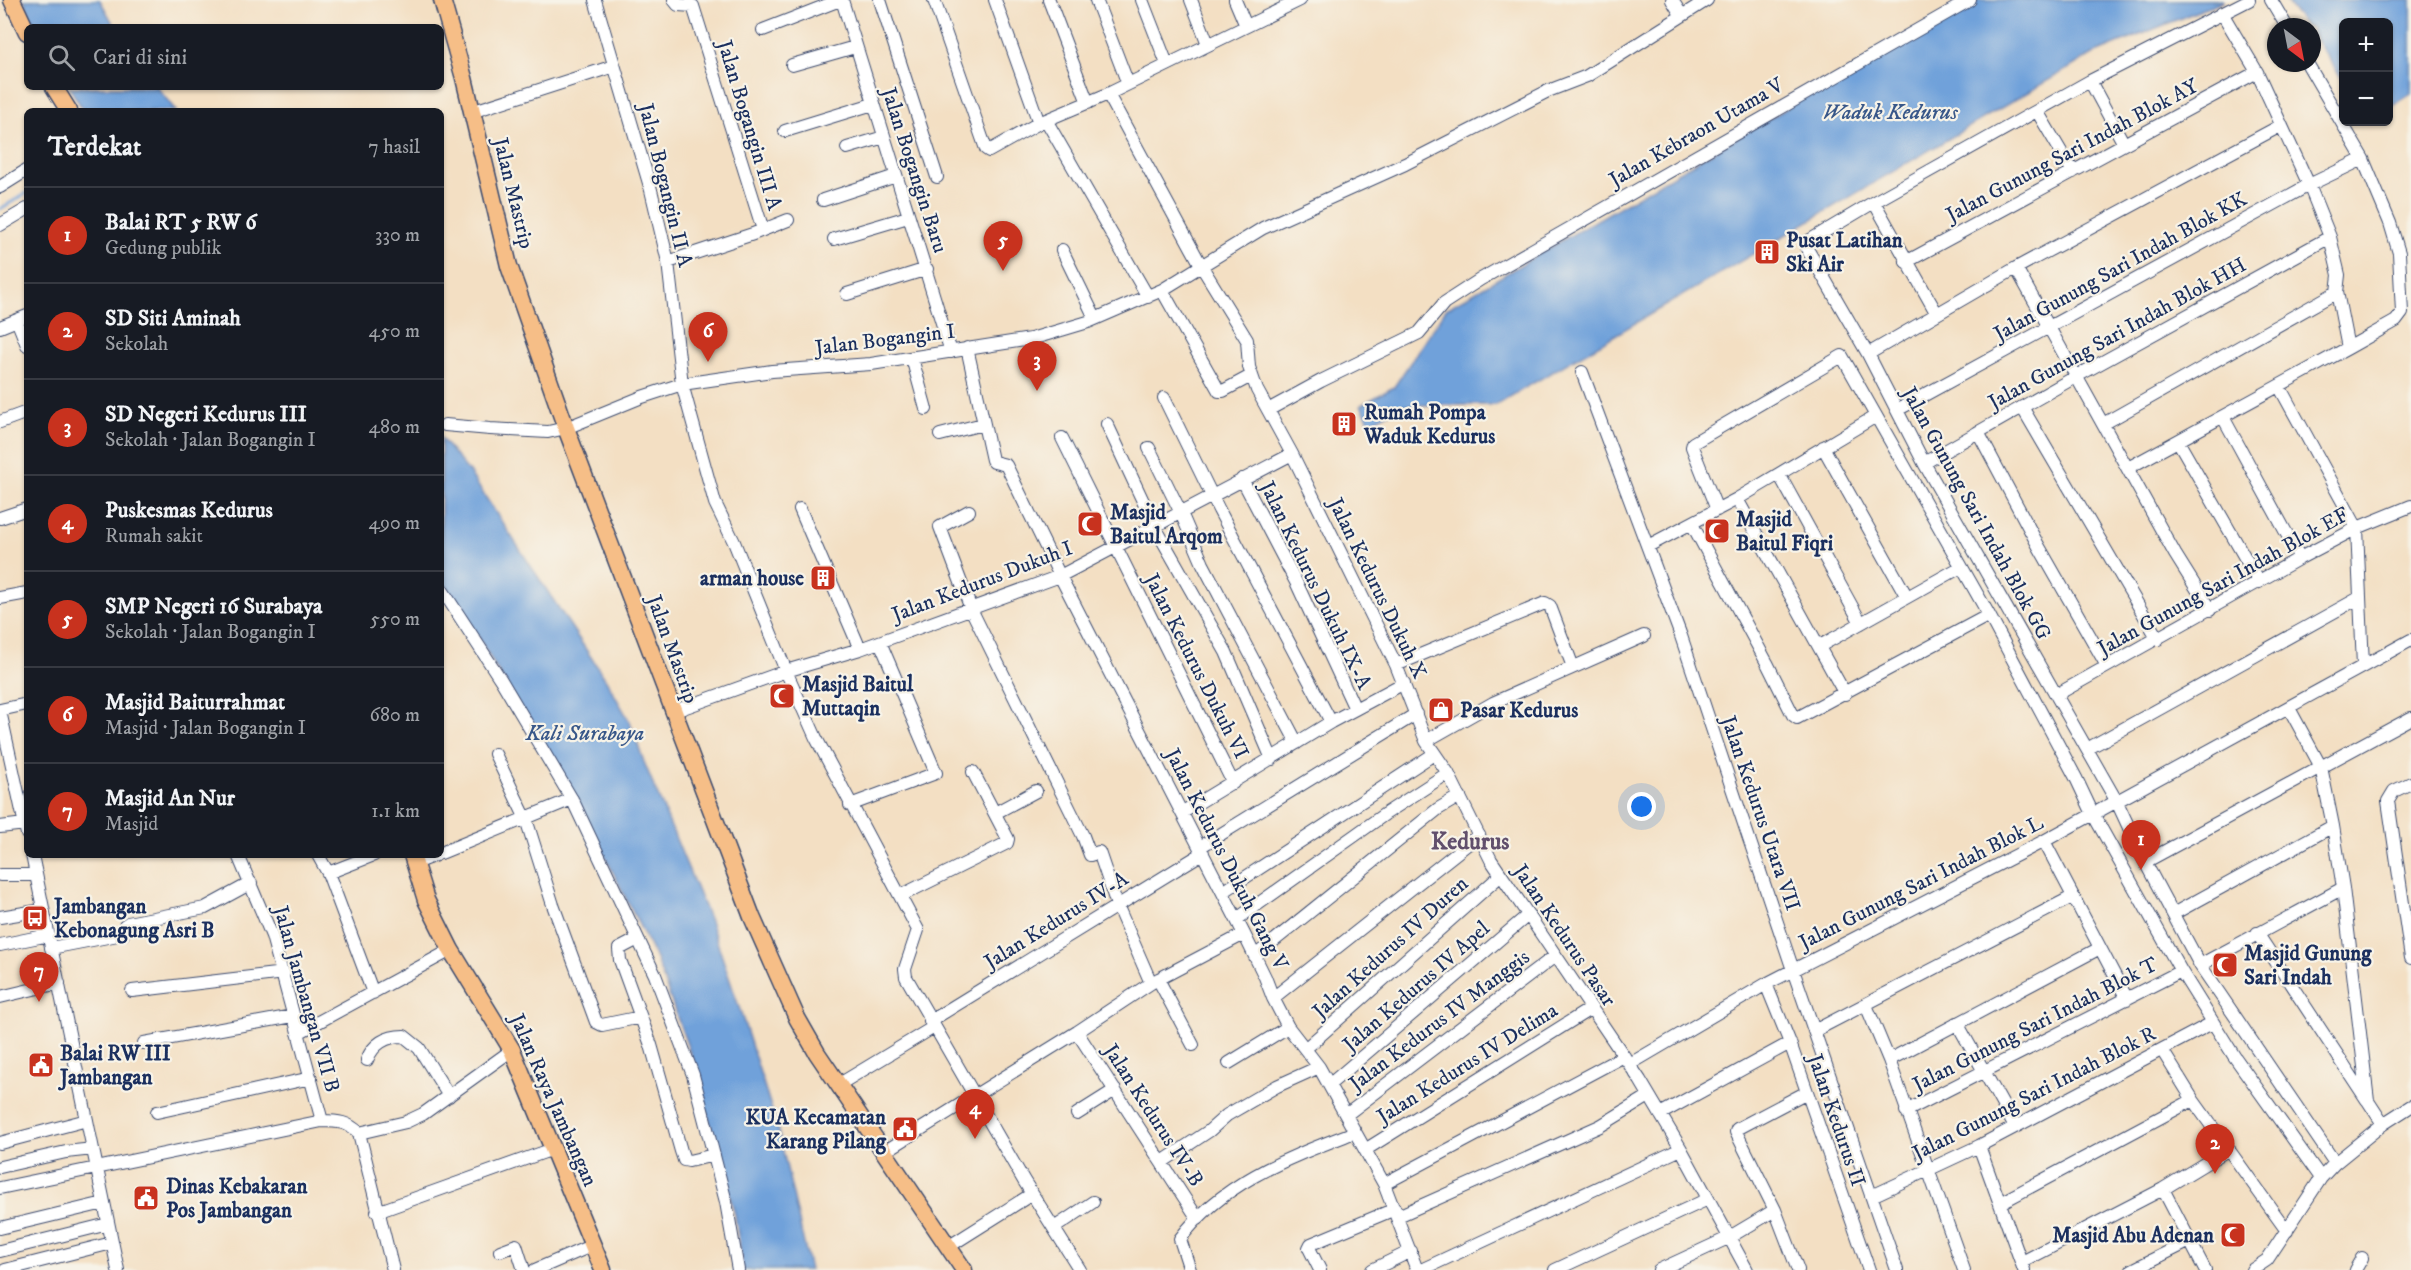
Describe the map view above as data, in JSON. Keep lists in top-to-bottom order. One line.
{"streets":{"main road":["Jalan Mastrip","Jalan Raya Jambangan"],"street":["Jalan Bogangin III A","Jalan Kebraon Utama V","Jalan Gunung Sari Indah Blok AY","Jalan Bogangin Baru","Jalan Bogangin II A","Jalan Gunung Sari Indah Blok KK","Jalan Gunung Sari Indah Blok HH","Jalan Bogangin I","Jalan Gunung Sari Indah Blok GG","Jalan Kedurus Dukuh I","Jalan Gunung Sari Indah Blok EF","Jalan Kedurus Dukuh IX-A","Jalan Kedurus Dukuh X","Jalan Kedurus Dukuh VI","Jalan Kedurus Utara VII","Jalan Kedurus Dukuh Gang V","Jalan Gunung Sari Indah Blok L","Jalan Kedurus IV-A","Jalan Kedurus Pasar","Jalan Kedurus IV Duren","Jalan Kedurus IV Apel","Jalan Jambangan VII B","Jalan Kedurus IV Manggis","Jalan Gunung Sari Indah Blok T","Jalan Kedurus IV Delima","Jalan Gunung Sari Indah Blok R","Jalan Kedurus IV-B","Jalan Kedurus II"]},"crossings":[["Jalan Kebraon Utama V","Jalan Kedurus Dukuh X"],["Jalan Bogangin Baru","Jalan Bogangin I"],["Jalan Bogangin II A","Jalan Bogangin I"],["Jalan Bogangin II A","Jalan Kedurus Dukuh I"],["Jalan Bogangin II A","Jalan Kedurus IV-A"],["Jalan Bogangin II A","Jalan Kedurus IV-B"],["Jalan Mastrip","Jalan Bogangin I"],["Jalan Mastrip","Jalan Kedurus Dukuh I"],["Jalan Mastrip","Jalan Kedurus IV-A"],["Jalan Mastrip","Jalan Kedurus IV-B"],["Jalan Gunung Sari Indah Blok KK","Jalan Gunung Sari Indah Blok GG"],["Jalan Gunung Sari Indah Blok HH","Jalan Gunung Sari Indah Blok GG"],["Jalan Gunung Sari Indah Blok GG","Jalan Gunung Sari Indah Blok EF"],["Jalan Gunung Sari Indah Blok GG","Jalan Gunung Sari Indah Blok L"],["Jalan Kedurus Dukuh I","Jalan Kedurus Dukuh IX-A"],["Jalan Kedurus Dukuh I","Jalan Kedurus Dukuh X"],["Jalan Kedurus Dukuh I","Jalan Kedurus Dukuh VI"],["Jalan Kedurus Dukuh I","Jalan Kedurus Dukuh Gang V"],["Jalan Kedurus Dukuh X","Jalan Kedurus IV-A"],["Jalan Kedurus Dukuh X","Jalan Kedurus Pasar"],["Jalan Kedurus Utara VII","Jalan Gunung Sari Indah Blok L"],["Jalan Kedurus Utara VII","Jalan Gunung Sari Indah Blok R"],["Jalan Kedurus Dukuh Gang V","Jalan Gunung Sari Indah Blok L"],["Jalan Kedurus Dukuh Gang V","Jalan Kedurus IV-A"],["Jalan Kedurus Dukuh Gang V","Jalan Kedurus IV Duren"],["Jalan Kedurus Dukuh Gang V","Jalan Kedurus IV Apel"],["Jalan Kedurus Dukuh Gang V","Jalan Kedurus IV Manggis"],["Jalan Kedurus Dukuh Gang V","Jalan Kedurus IV Delima"],["Jalan Kedurus Dukuh Gang V","Jalan Kedurus IV-B"],["Jalan Gunung Sari Indah Blok L","Jalan Kedurus Pasar"],["Jalan Gunung Sari Indah Blok L","Jalan Kedurus II"],["Jalan Kedurus Pasar","Jalan Kedurus IV Duren"],["Jalan Kedurus Pasar","Jalan Kedurus IV Apel"],["Jalan Kedurus Pasar","Jalan Kedurus IV Manggis"],["Jalan Kedurus Pasar","Jalan Kedurus IV Delima"]],"districts":["Kedurus"],"water":["Waduk Kedurus","Kali Surabaya"],"places":{"building":["Pusat Latihan Ski Air","Rumah Pompa Waduk Kedurus","arman house"],"mosque":["Masjid Baitul Arqom","Masjid Baitul Fiqri","Masjid Baitul Muttaqin","Masjid Gunung Sari Indah","Masjid Abu Adenan"],"shop":["Pasar Kedurus"],"bus stop":["Jambangan Kebonagung Asri B"],"public building":["Balai RW III Jambangan","KUA Kecamatan Karang Pilang","Dinas Kebakaran Pos Jambangan"]},"north":"bottom right","page":{"map_buttons":["+","−"],"search":"Cari di sini","heading":["Terdekat","7 hasil"],"list":[{"mark":"1","name":"Balai RT 5 RW 6","note":"Gedung publik","value":"330 m"},{"mark":"2","name":"SD Siti Aminah","note":"Sekolah","value":"450 m"},{"mark":"3","name":"SD Negeri Kedurus III","note":"Sekolah · Jalan Bogangin I","value":"480 m"},{"mark":"4","name":"Puskesmas Kedurus","note":"Rumah sakit","value":"490 m"},{"mark":"5","name":"SMP Negeri 16 Surabaya","note":"Sekolah · Jalan Bogangin I","value":"550 m"},{"mark":"6","name":"Masjid Baiturrahmat","note":"Masjid · Jalan Bogangin I","value":"680 m"},{"mark":"7","name":"Masjid An Nur","note":"Masjid","value":"1.1 km"}],"pins":["5","6","3","1","7","4","2"]}}
